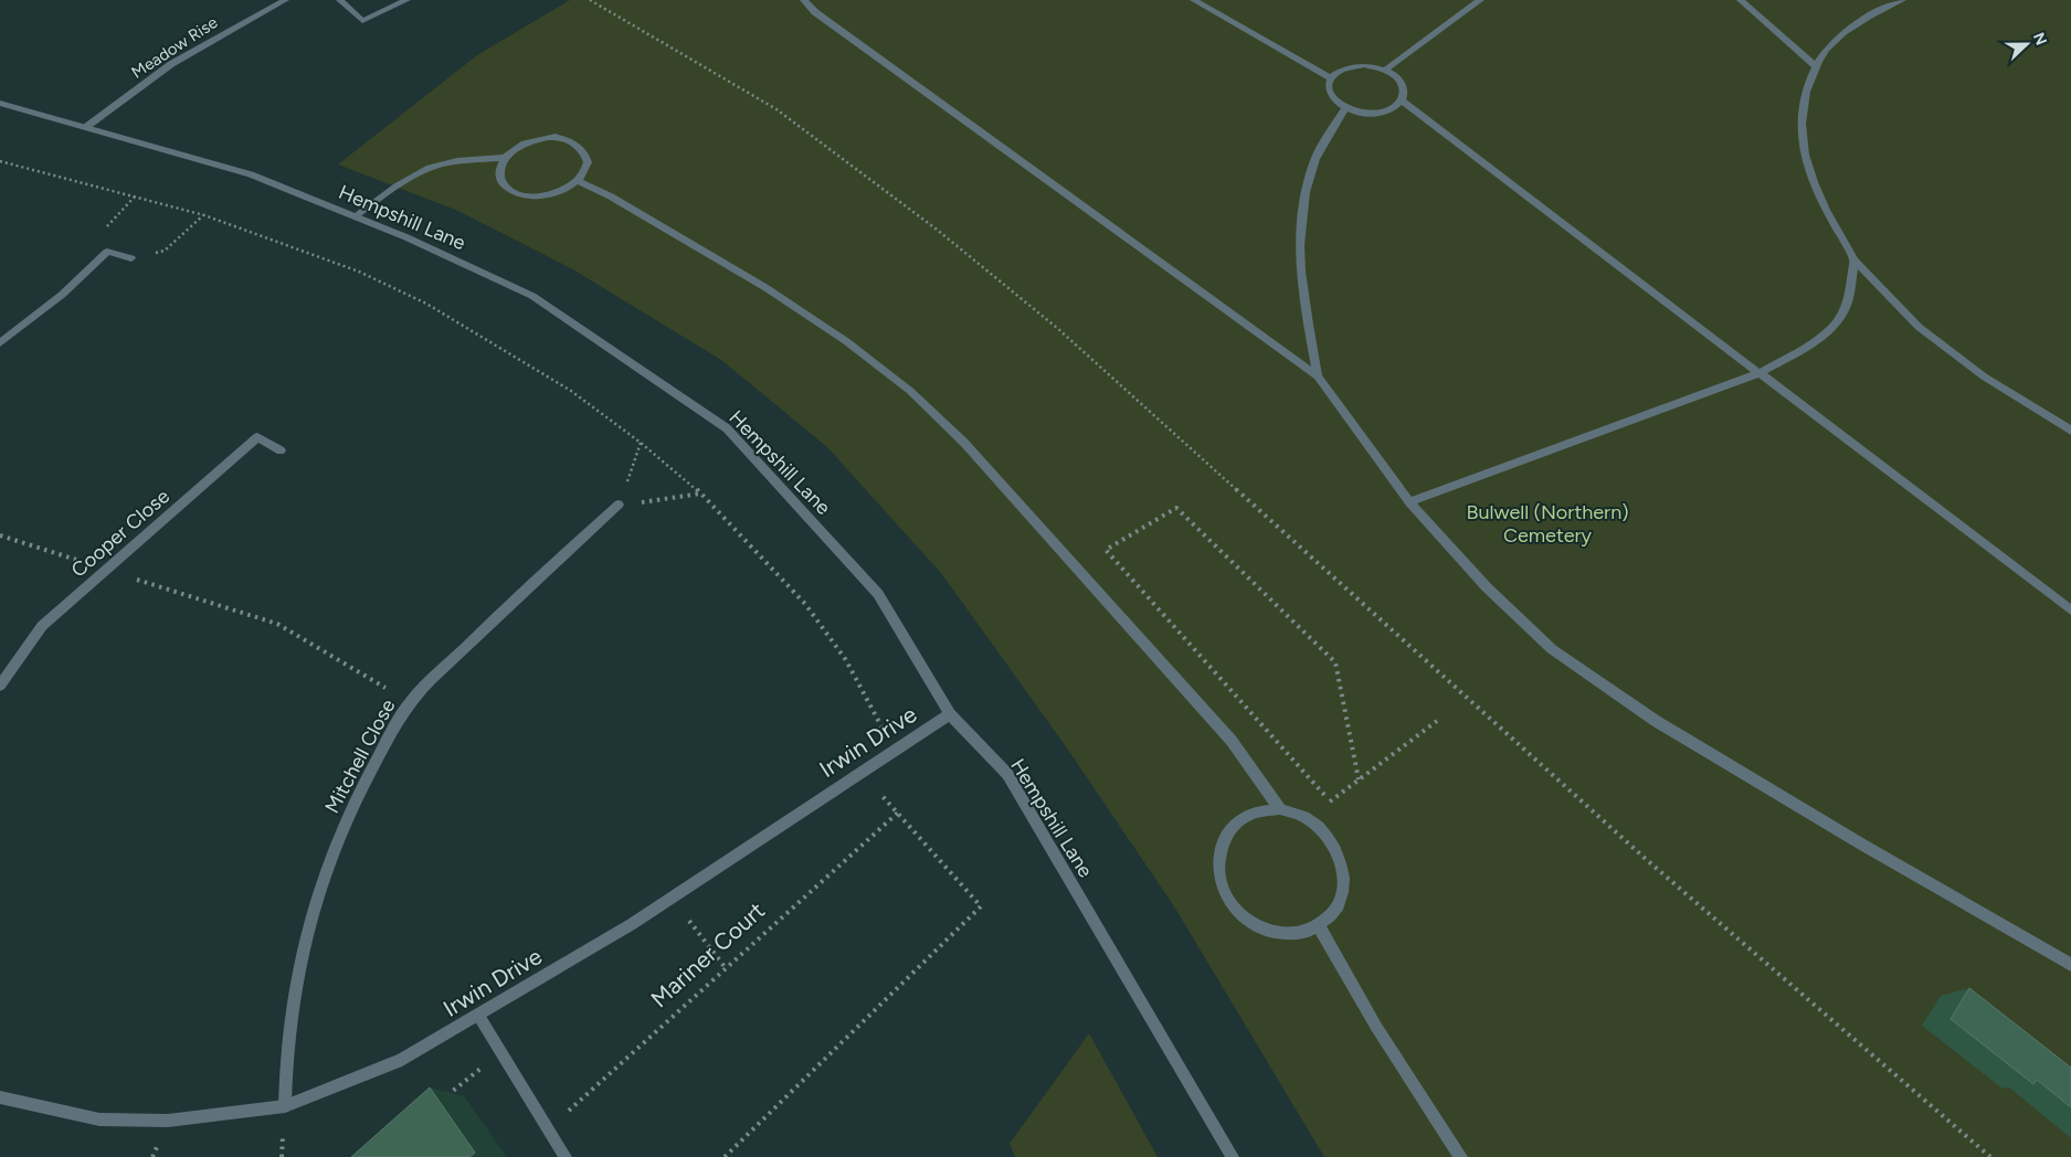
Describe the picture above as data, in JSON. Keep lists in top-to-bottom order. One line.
{"streets":{"street":["Meadow Rise","Hempshill Lane","Cooper Close","Irwin Drive","Mitchell Close"],"path":["Mariner Court"]},"crossings":[["Meadow Rise","Hempshill Lane"],["Hempshill Lane","Irwin Drive"],["Irwin Drive","Mitchell Close"]],"parks":["Bulwell (Northern) Cemetery"],"north":"right"}
